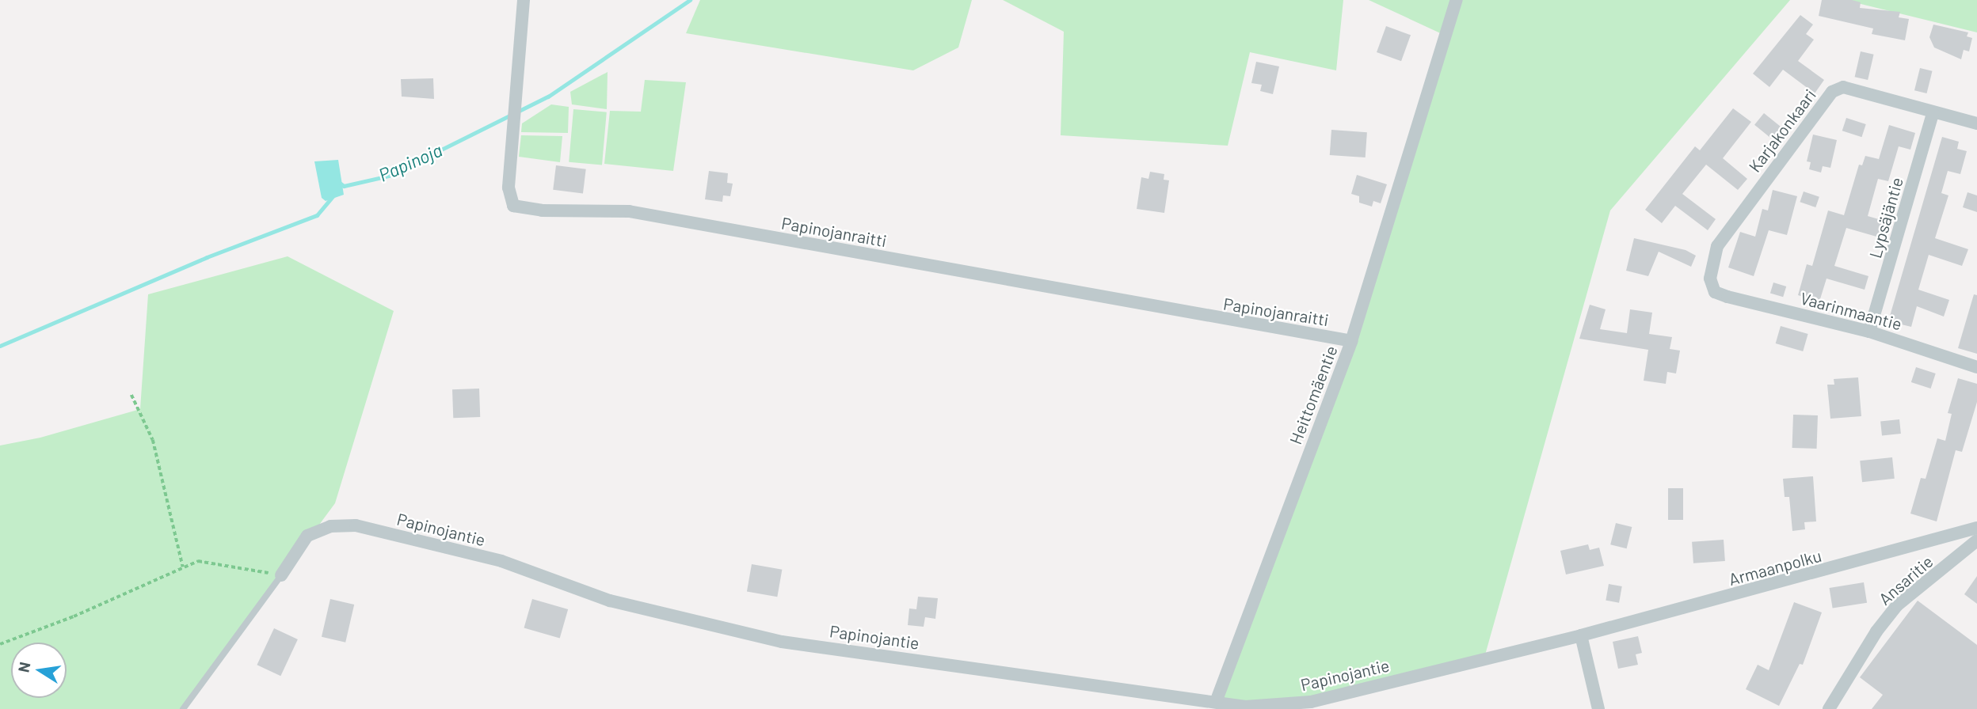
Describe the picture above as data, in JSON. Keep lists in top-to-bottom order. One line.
{"streets":{"street":["Karjakonkaari","Lypsäjäntie","Papinojanraitti","Vaarinmaantie","Heittomäentie","Papinojantie","Armaanpolku","Ansaritie"]},"crossings":[["Karjakonkaari","Lypsäjäntie"],["Karjakonkaari","Vaarinmaantie"],["Lypsäjäntie","Vaarinmaantie"],["Papinojanraitti","Heittomäentie"],["Heittomäentie","Papinojantie"],["Papinojantie","Armaanpolku"]],"water":["Papinoja"],"north":"left"}
